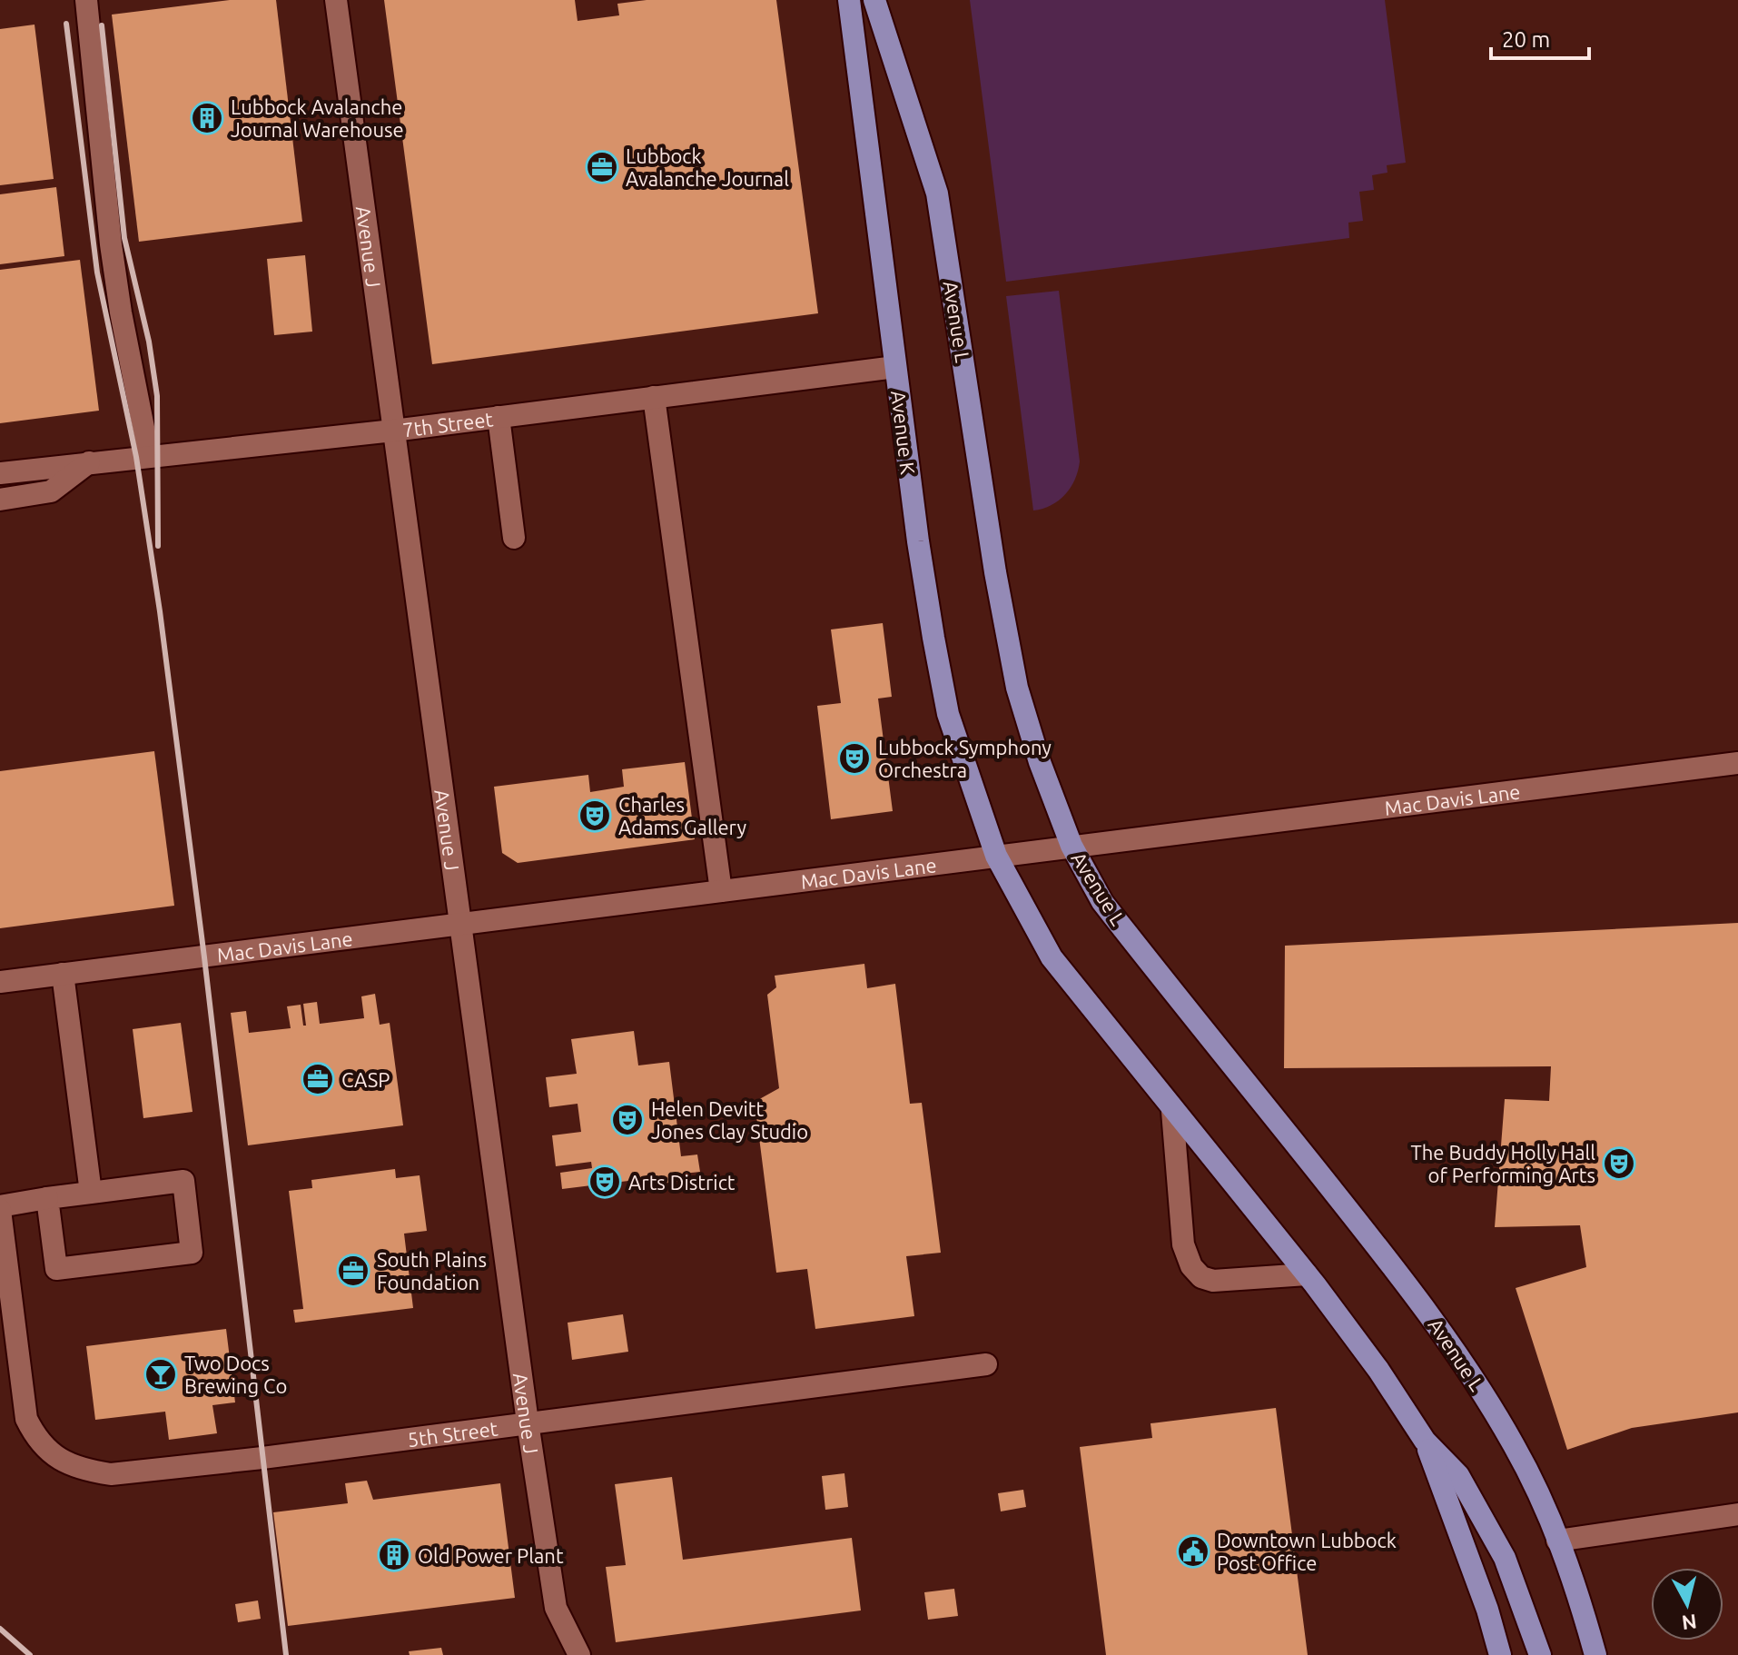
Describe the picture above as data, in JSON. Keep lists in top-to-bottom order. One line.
{"streets":{"main road":["Avenue L","Avenue K"],"street":["Avenue J","7th Street","Mac Davis Lane","5th Street"]},"crossings":[["Avenue J","7th Street"],["Avenue J","Mac Davis Lane"],["Avenue J","5th Street"],["Avenue L","Mac Davis Lane"],["7th Street","Avenue K"],["Avenue K","Mac Davis Lane"]],"places":{"building":["Lubbock Avalanche Journal Warehouse","Old Power Plant"],"office":["Lubbock Avalanche Journal","CASP","South Plains Foundation"],"theatre":["Lubbock Symphony Orchestra","Charles Adams Gallery","Helen Devitt Jones Clay Studio","The Buddy Holly Hall of Performing Arts","Arts District"],"bar":["Two Docs Brewing Co"],"public building":["Downtown Lubbock Post Office"]},"scale_bar":"20 m","north":"bottom"}
